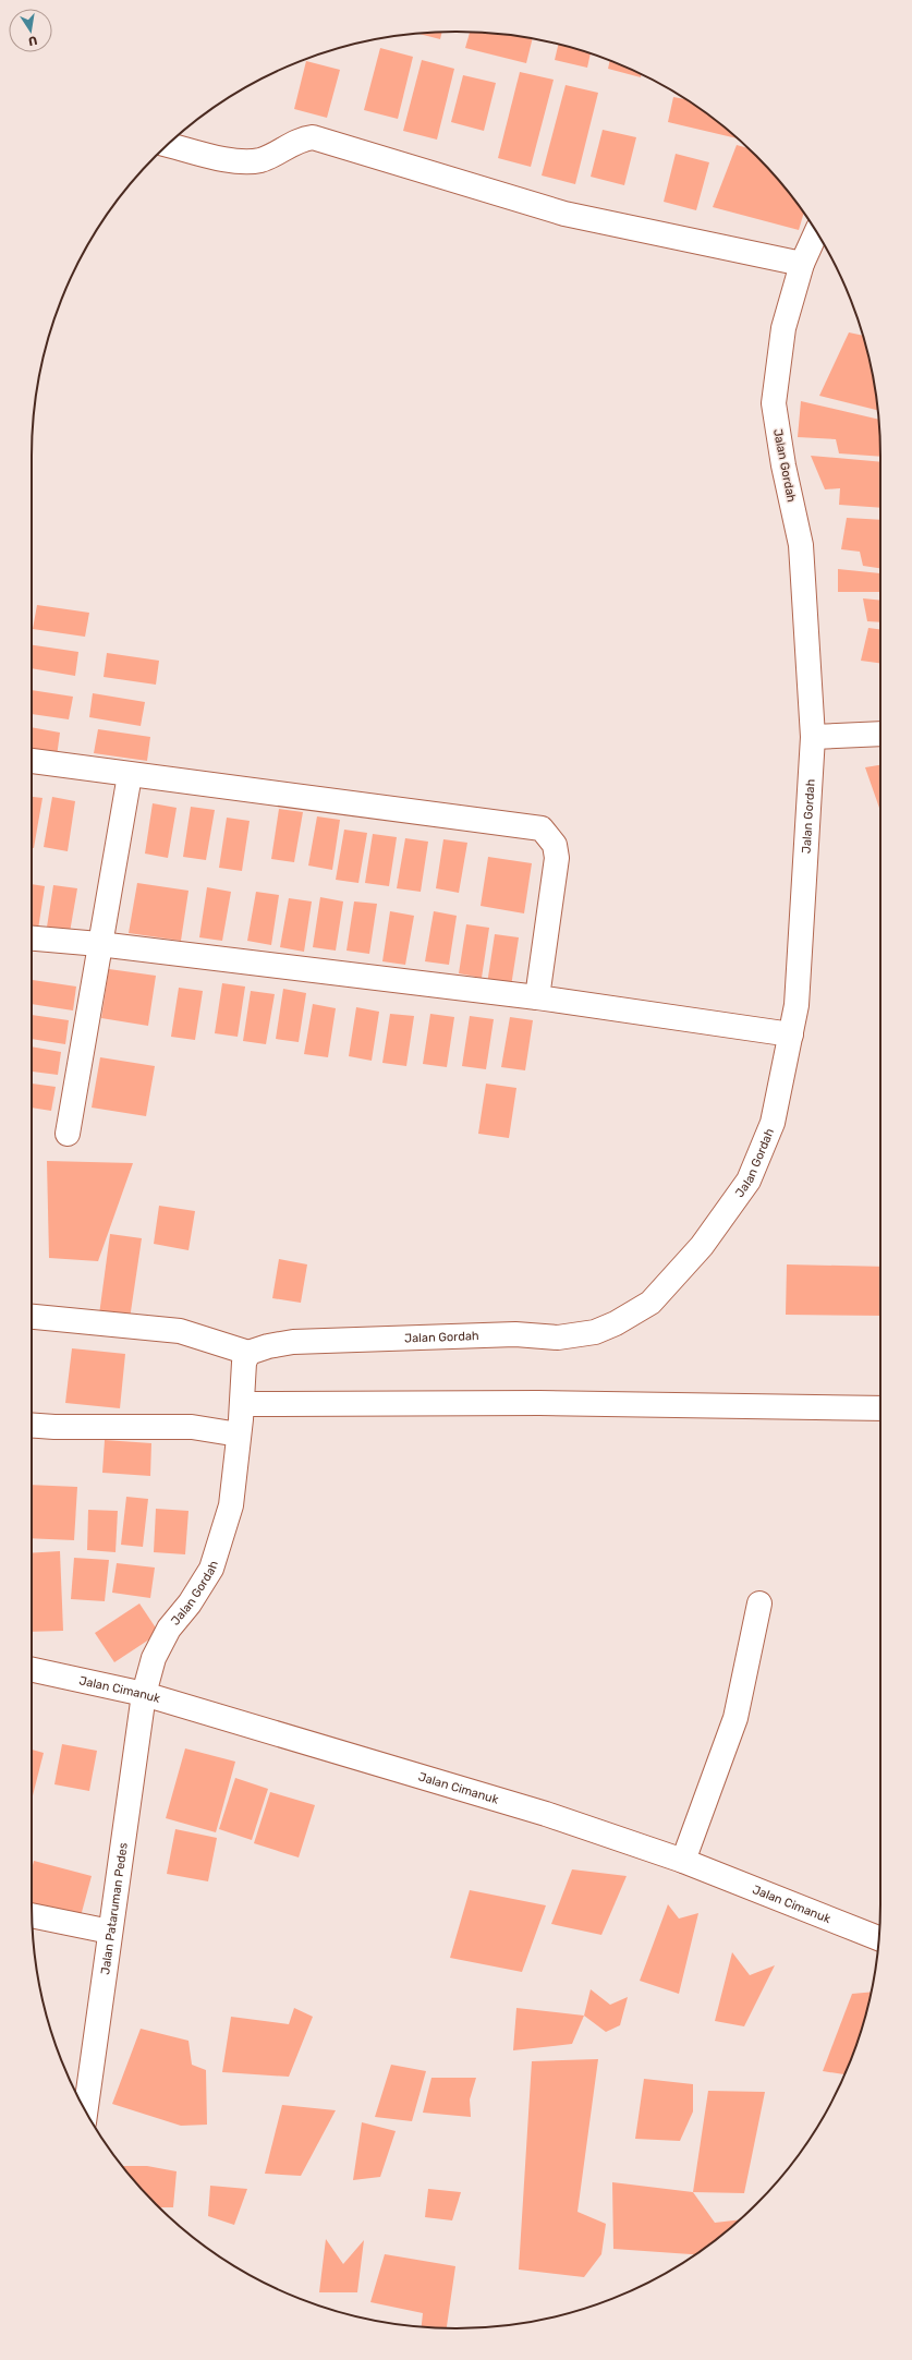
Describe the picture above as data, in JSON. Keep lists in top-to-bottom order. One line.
{"streets":{"street":["Jalan Gordah","Jalan Cimanuk","Jalan Pataruman Pedes"]},"crossings":[["Jalan Gordah","Jalan Cimanuk"],["Jalan Gordah","Jalan Pataruman Pedes"],["Jalan Cimanuk","Jalan Pataruman Pedes"]],"north":"bottom"}
